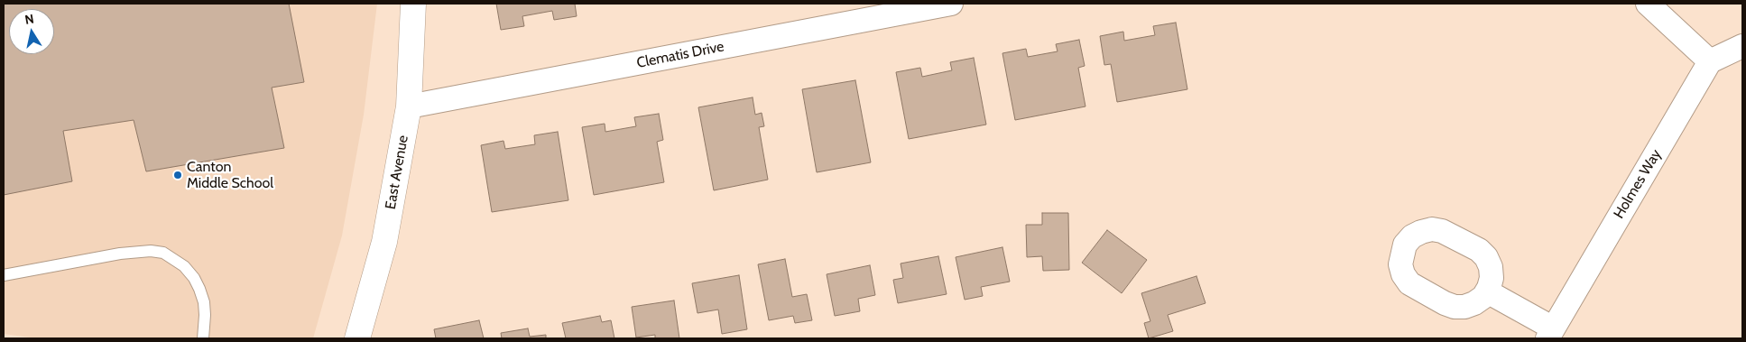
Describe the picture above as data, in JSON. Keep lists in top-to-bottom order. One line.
{"streets":{"street":["Clematis Drive","East Avenue","Holmes Way"]},"crossings":[["Clematis Drive","East Avenue"]],"places":["Canton Middle School"],"north":"top"}
